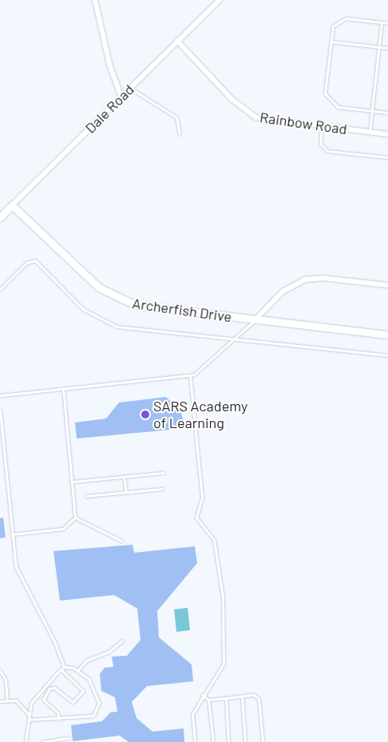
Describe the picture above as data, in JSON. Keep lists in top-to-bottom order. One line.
{"streets":{"street":["Dale Road","Rainbow Road","Archerfish Drive"]},"crossings":[["Dale Road","Rainbow Road"],["Dale Road","Archerfish Drive"]],"places":["SARS Academy of Learning"]}
